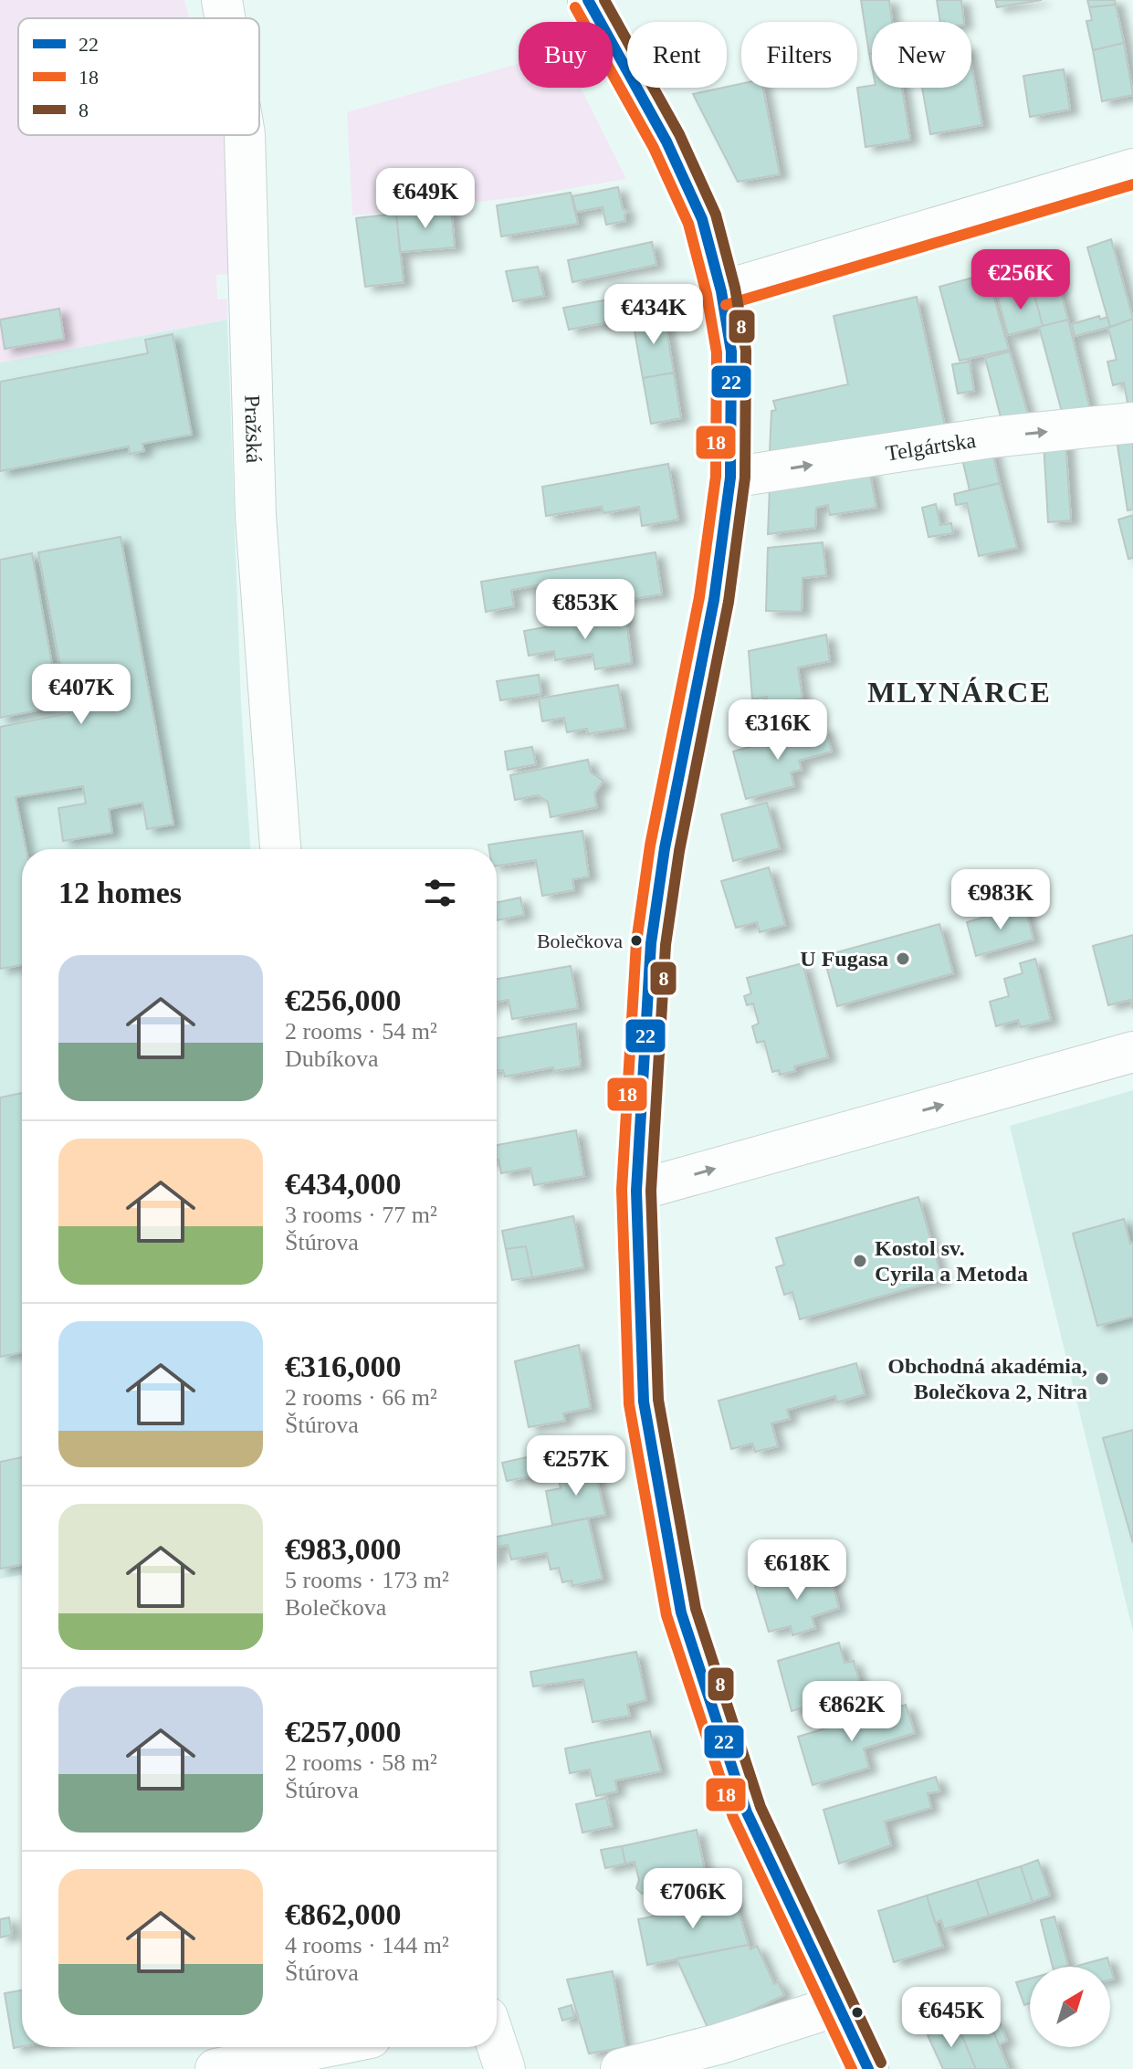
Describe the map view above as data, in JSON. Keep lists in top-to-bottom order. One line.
{"streets":{"street":["Pražská","Telgártska"]},"districts":["MLYNÁRCE"],"places":["Bolečkova","U Fugasa","Kostol sv. Cyrila a Metoda","Obchodná akadémia, Bolečkova 2, Nitra"],"lines":["transit line 22","transit line 8","transit line 18"],"legend":["22","18","8"],"north":"top right","page":{"chip":["Buy","Rent","Filters","New"],"price":["€649K","€256K","€434K","€853K","€407K","€316K","€983K","€257K","€618K","€862K","€706K","€645K"],"heading":"12 homes","list":[{"name":"€256,000","note":"2 rooms · 54 m² · Dubíkova"},{"name":"€434,000","note":"3 rooms · 77 m² · Štúrova"},{"name":"€316,000","note":"2 rooms · 66 m² · Štúrova"},{"name":"€983,000","note":"5 rooms · 173 m² · Bolečkova"},{"name":"€257,000","note":"2 rooms · 58 m² · Štúrova"},{"name":"€862,000","note":"4 rooms · 144 m² · Štúrova"}]}}
